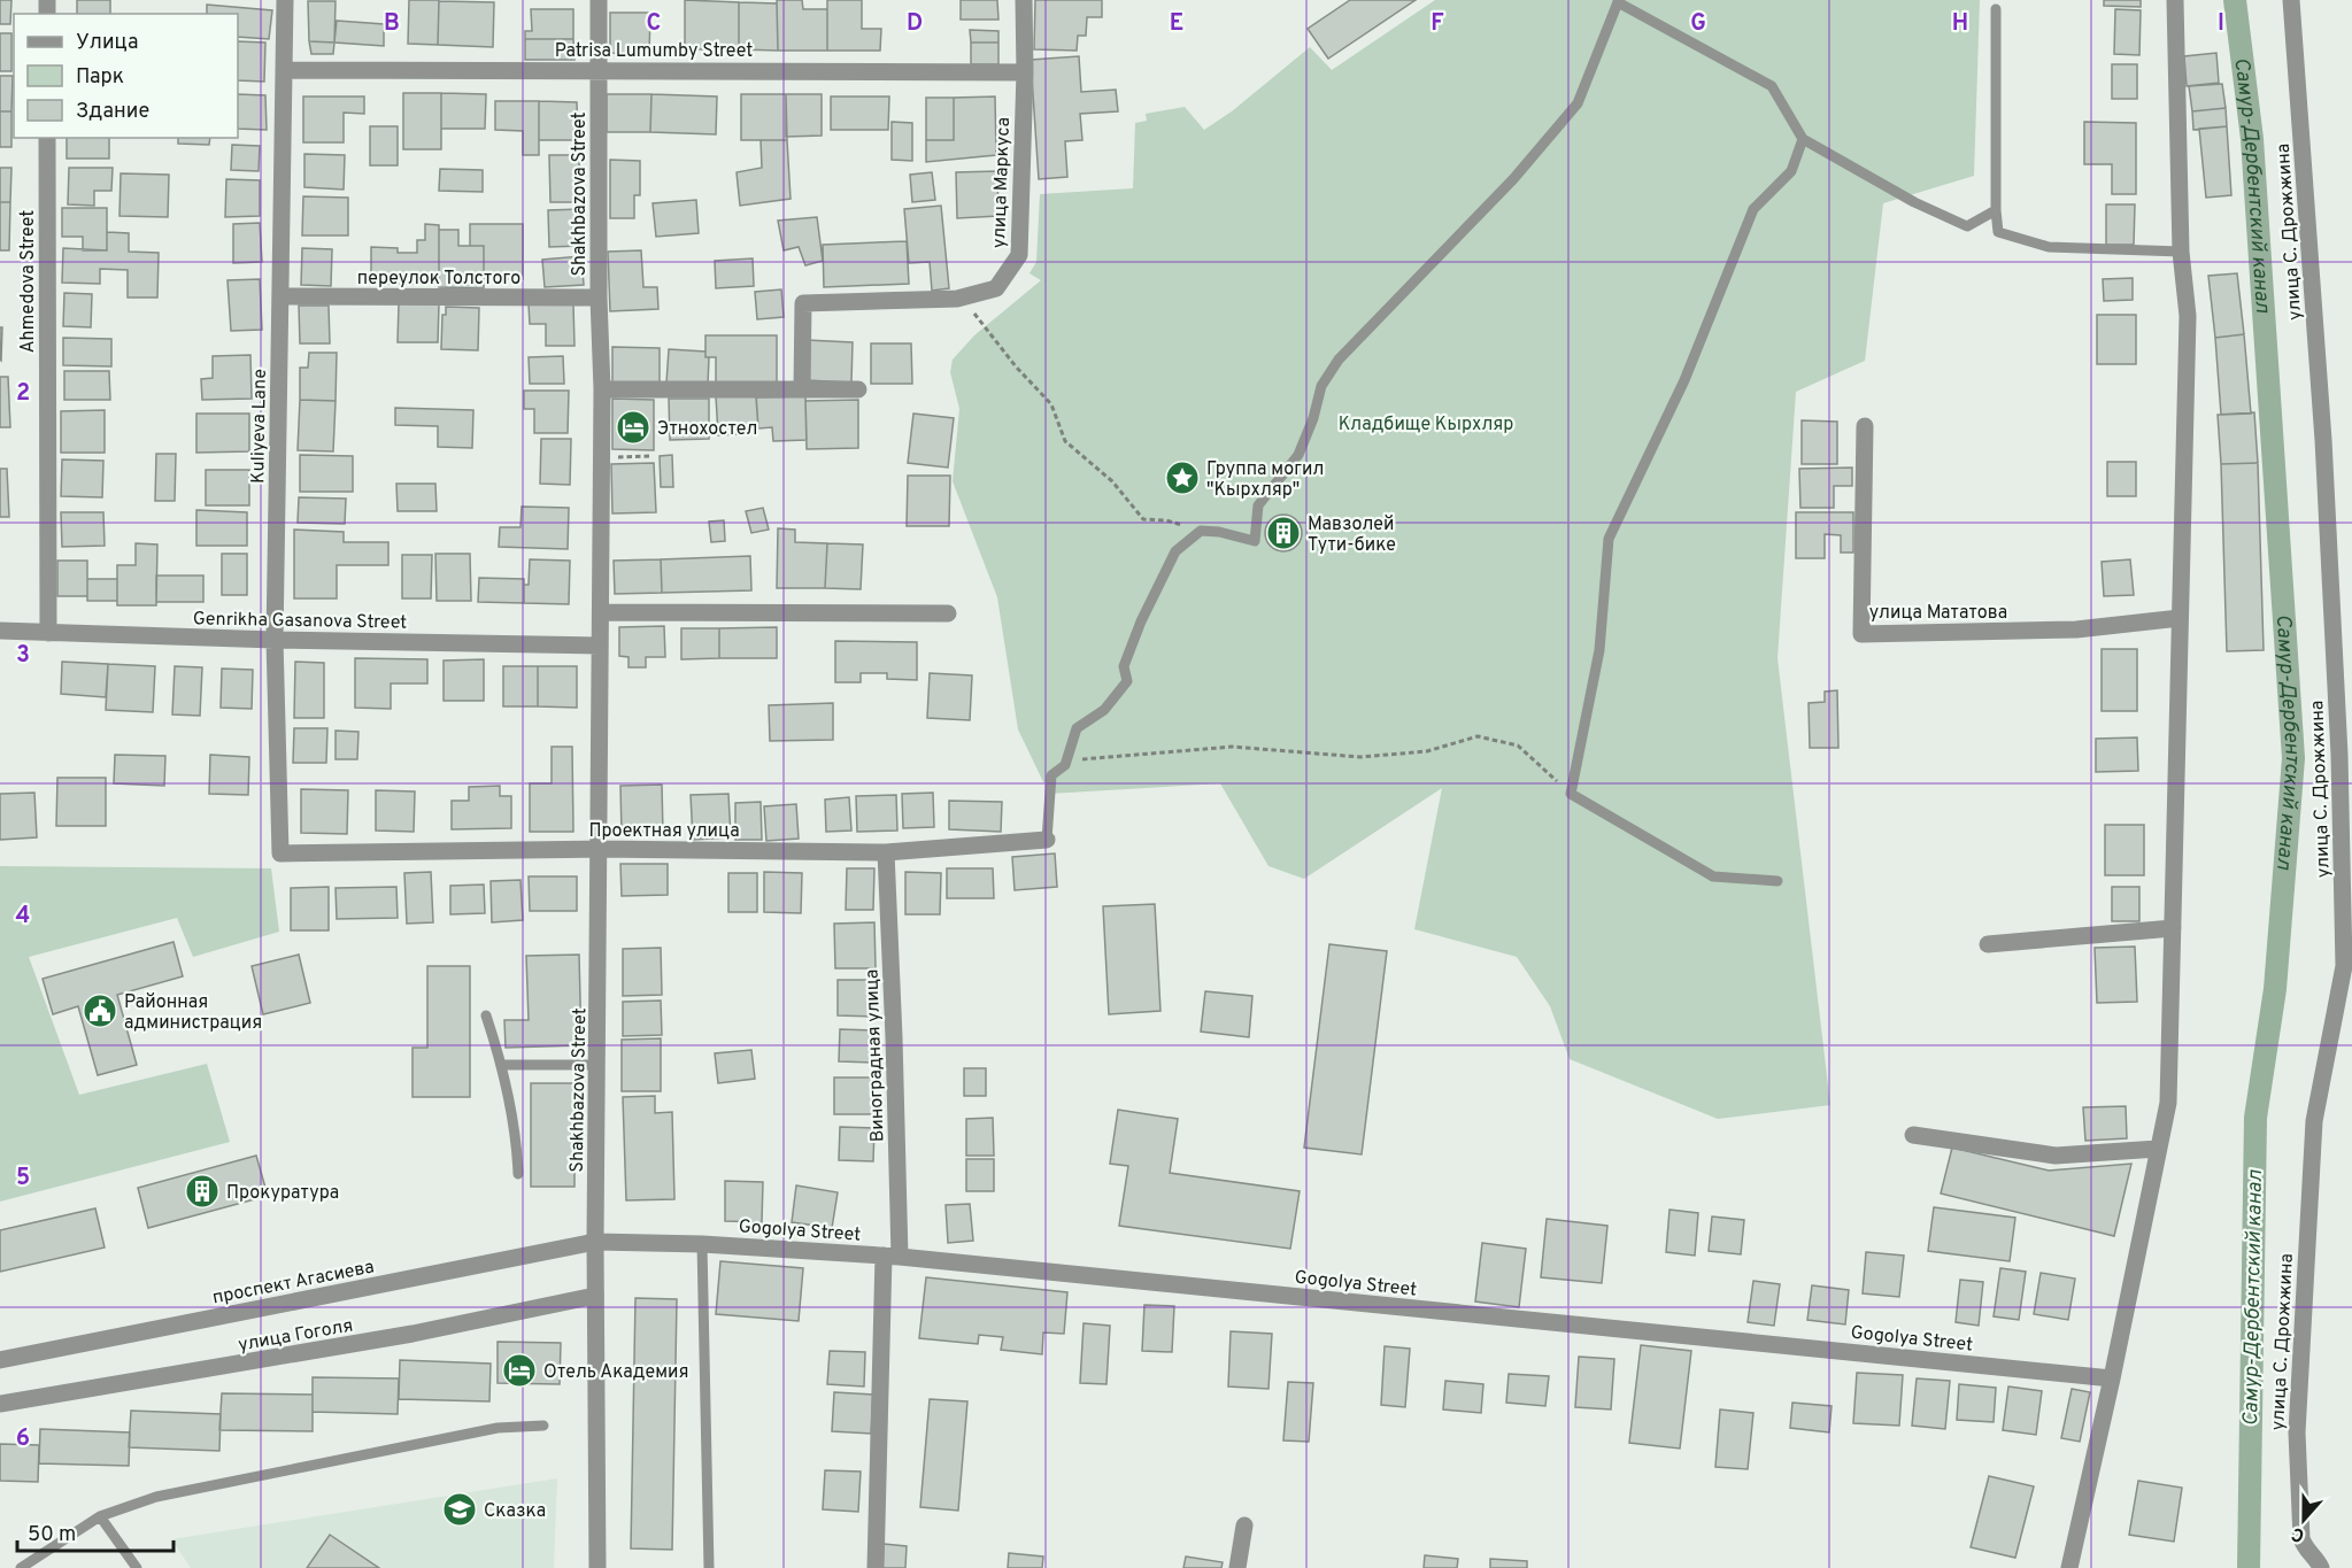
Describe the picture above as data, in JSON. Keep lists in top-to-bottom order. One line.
{"streets":{"street":["Patrisa Lumumby Street","улица Маркуса","Shakhbazova Street","улица С. Дрожжина","переулок Толстого","Ahmedova Street","Kuliyeva Lane","улица Мататова","Genrikha Gasanova Street","Проектная улица","Виноградная улица","Gogolya Street","проспект Агасиева","улица Гоголя"]},"crossings":[["Patrisa Lumumby Street","улица Маркуса"],["Patrisa Lumumby Street","Shakhbazova Street"],["Patrisa Lumumby Street","Kuliyeva Lane"],["Shakhbazova Street","переулок Толстого"],["Shakhbazova Street","Genrikha Gasanova Street"],["Shakhbazova Street","Проектная улица"],["Shakhbazova Street","Gogolya Street"],["Shakhbazova Street","проспект Агасиева"],["Shakhbazova Street","улица Гоголя"],["переулок Толстого","Kuliyeva Lane"],["Ahmedova Street","Genrikha Gasanova Street"],["Kuliyeva Lane","Genrikha Gasanova Street"],["Kuliyeva Lane","Проектная улица"],["Проектная улица","Виноградная улица"],["Виноградная улица","Gogolya Street"],["Gogolya Street","проспект Агасиева"]],"water":["Самур-Дербентский канал"],"parks":["Кладбище Кырхляр"],"places":{"hotel":["Этнохостел","Отель Академия"],"place":["Группа могил \"Кырхляр\""],"building":["Мавзолей Тути-бике","Прокуратура"],"public building":["Районная администрация"],"school or university":["Сказка"]},"legend":["Улица","Парк","Здание"],"scale_bar":"50 m","north":"bottom","grid":{"columns":["B","C","D","E","F","G","H","I"],"rows":["2","3","4","5","6"]}}
